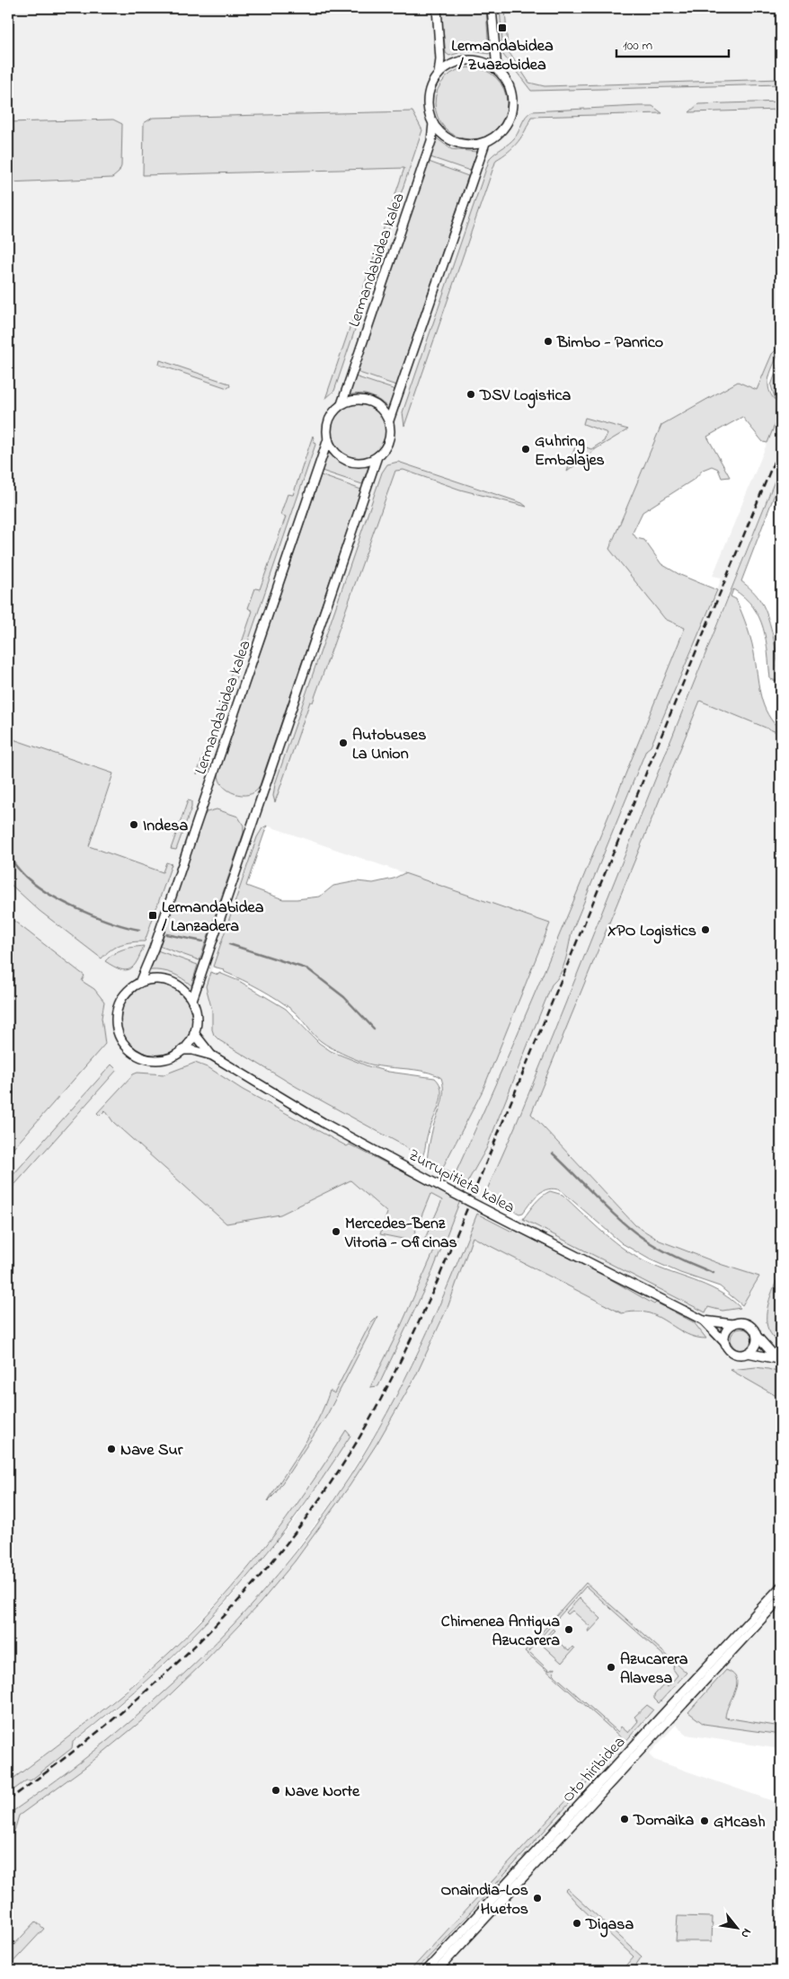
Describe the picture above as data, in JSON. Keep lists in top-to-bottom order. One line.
{"streets":{"street":["Lermandabidea kalea","Zurrupitieta kalea","Oto hiribidea"]},"crossings":[["Lermandabidea kalea","Zurrupitieta kalea"]],"places":{"transit":["Lermandabidea / Zuazobidea","Lermandabidea / Lanzadera"],"other":["Bimbo - Panrico","DSV Logistica","Guhring Embalajes","Autobuses La Union","Indesa","XPO Logistics","Mercedes-Benz Vitoria - Oficinas","Nave Sur","Chimenea Antigua Azucarera","Azucarera Alavesa","Nave Norte","Domaika","GMcash","Onaindia-Los Huetos","Digasa"]},"scale_bar":"100 m","north":"bottom right"}
